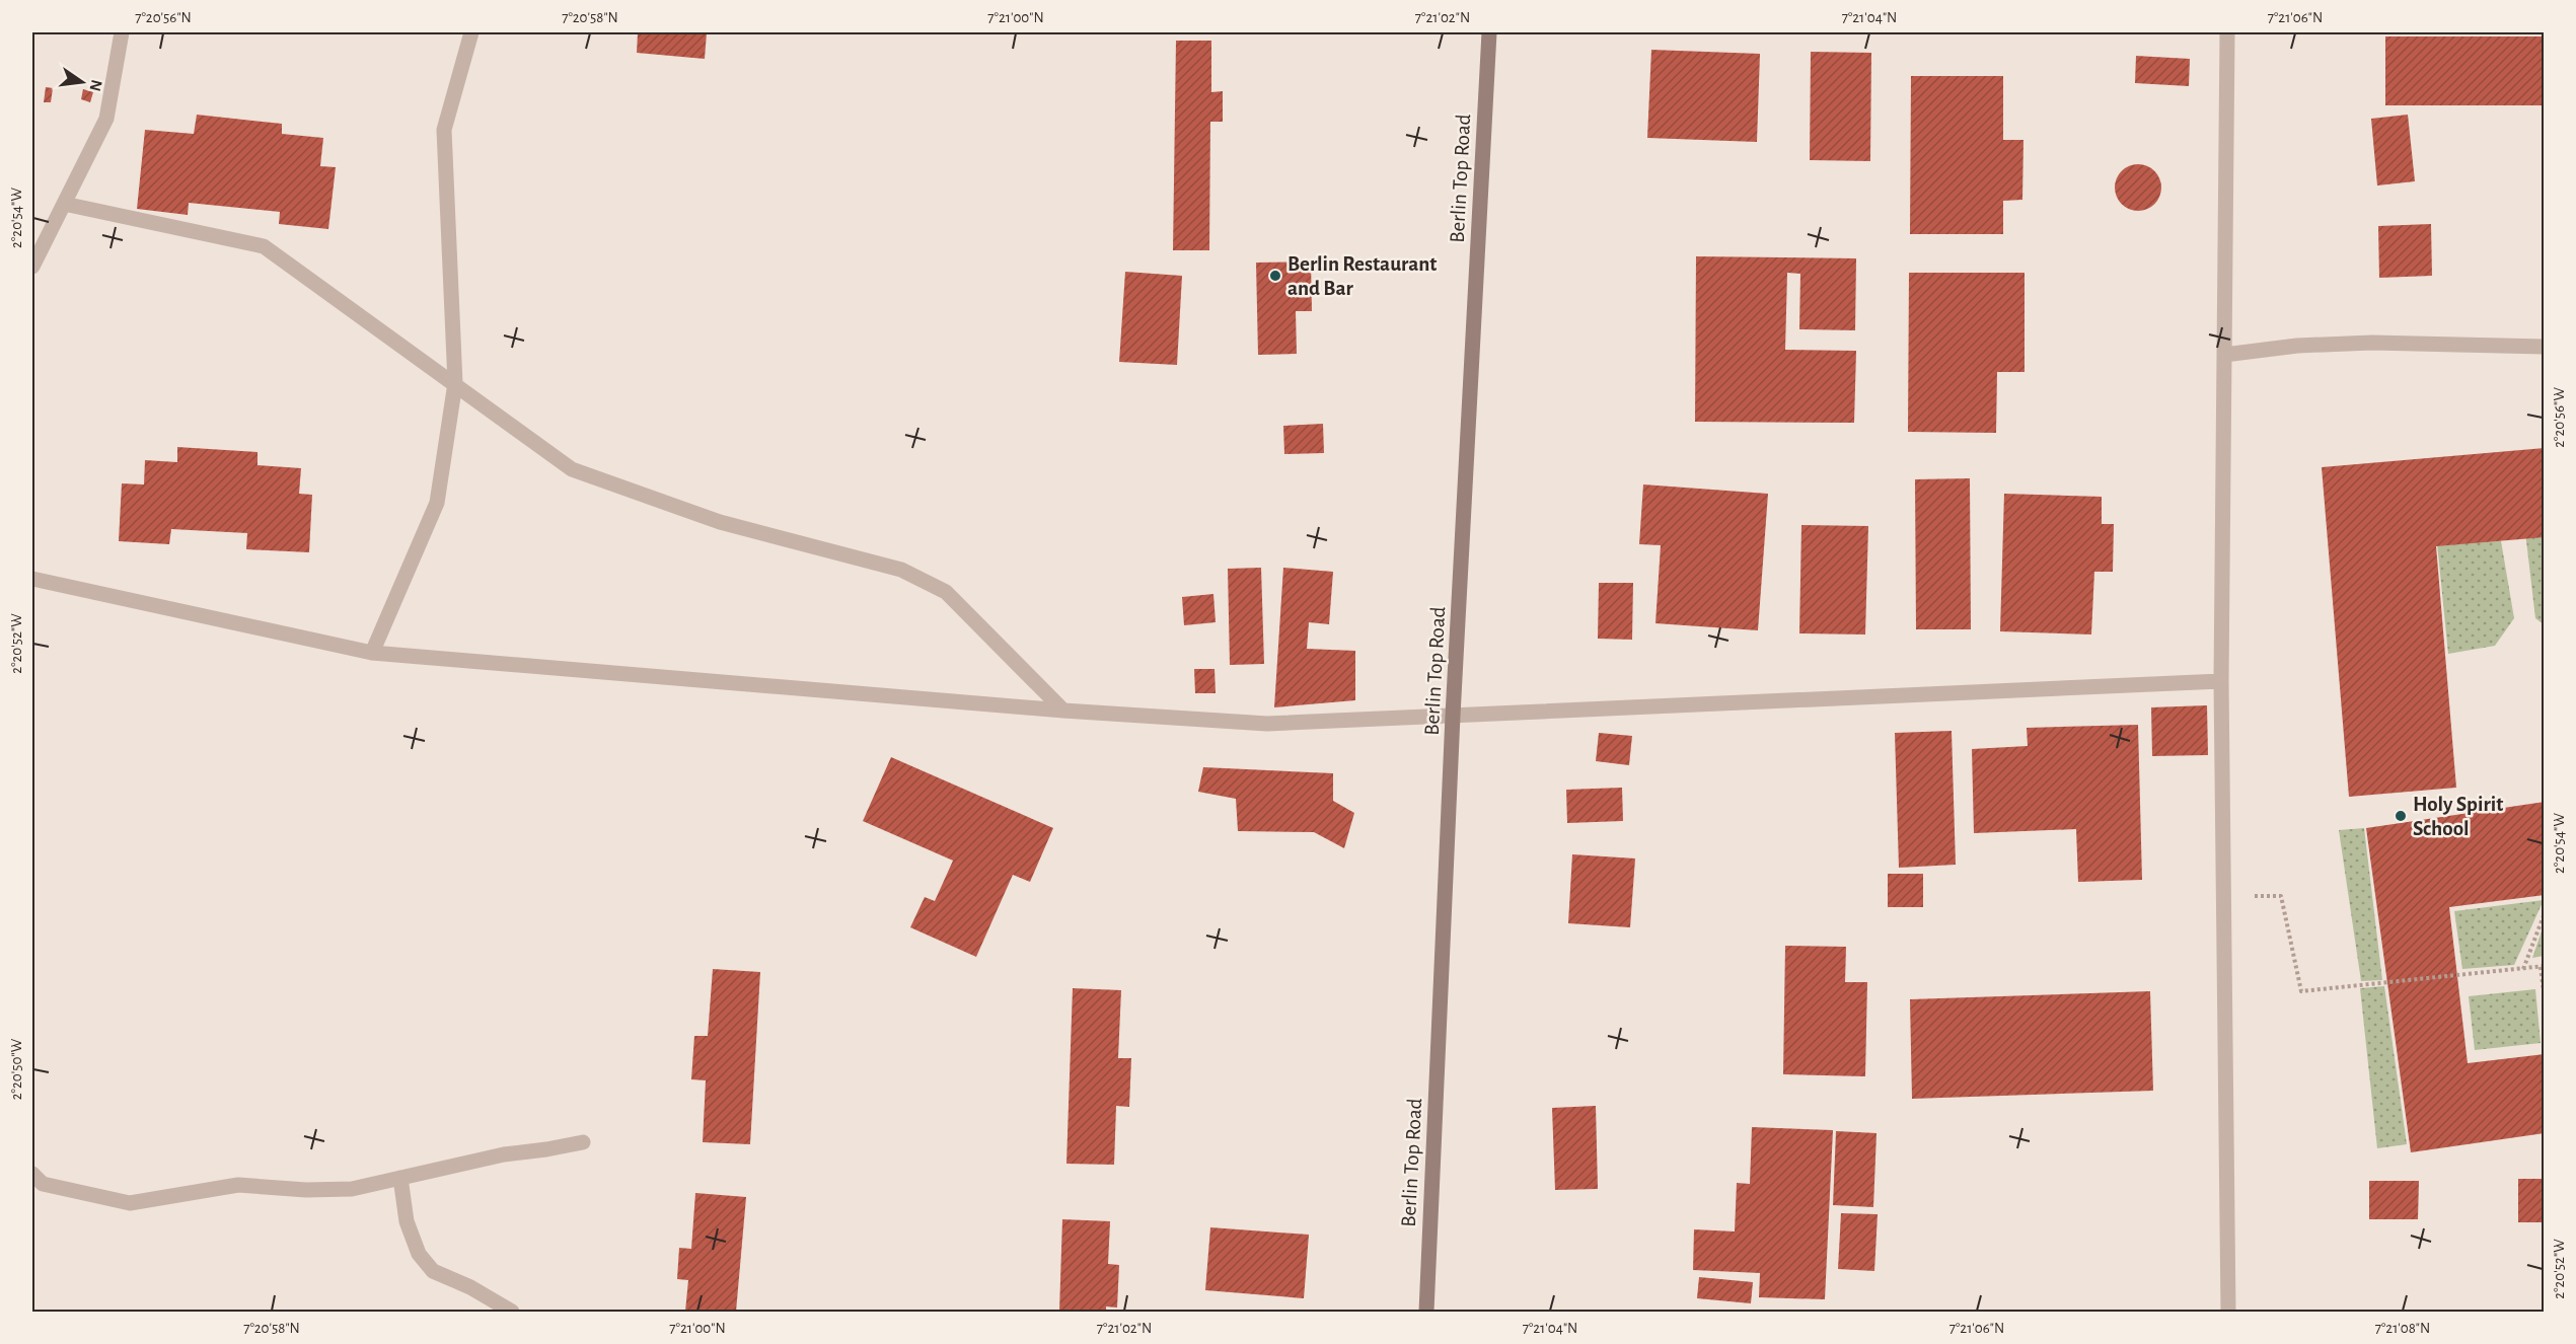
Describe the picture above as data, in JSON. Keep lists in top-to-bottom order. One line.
{"streets":{"street":["Berlin Top Road"]},"places":["Berlin Restaurant and Bar","Holy Spirit School"],"north":"right","coordinates":["7°20'56\"N","7°20'58\"N","7°21'00\"N","7°21'02\"N","7°21'04\"N","7°21'06\"N","2°20'54\"W","2°20'56\"W","2°20'52\"W","2°20'50\"W","7°21'08\"N"]}
